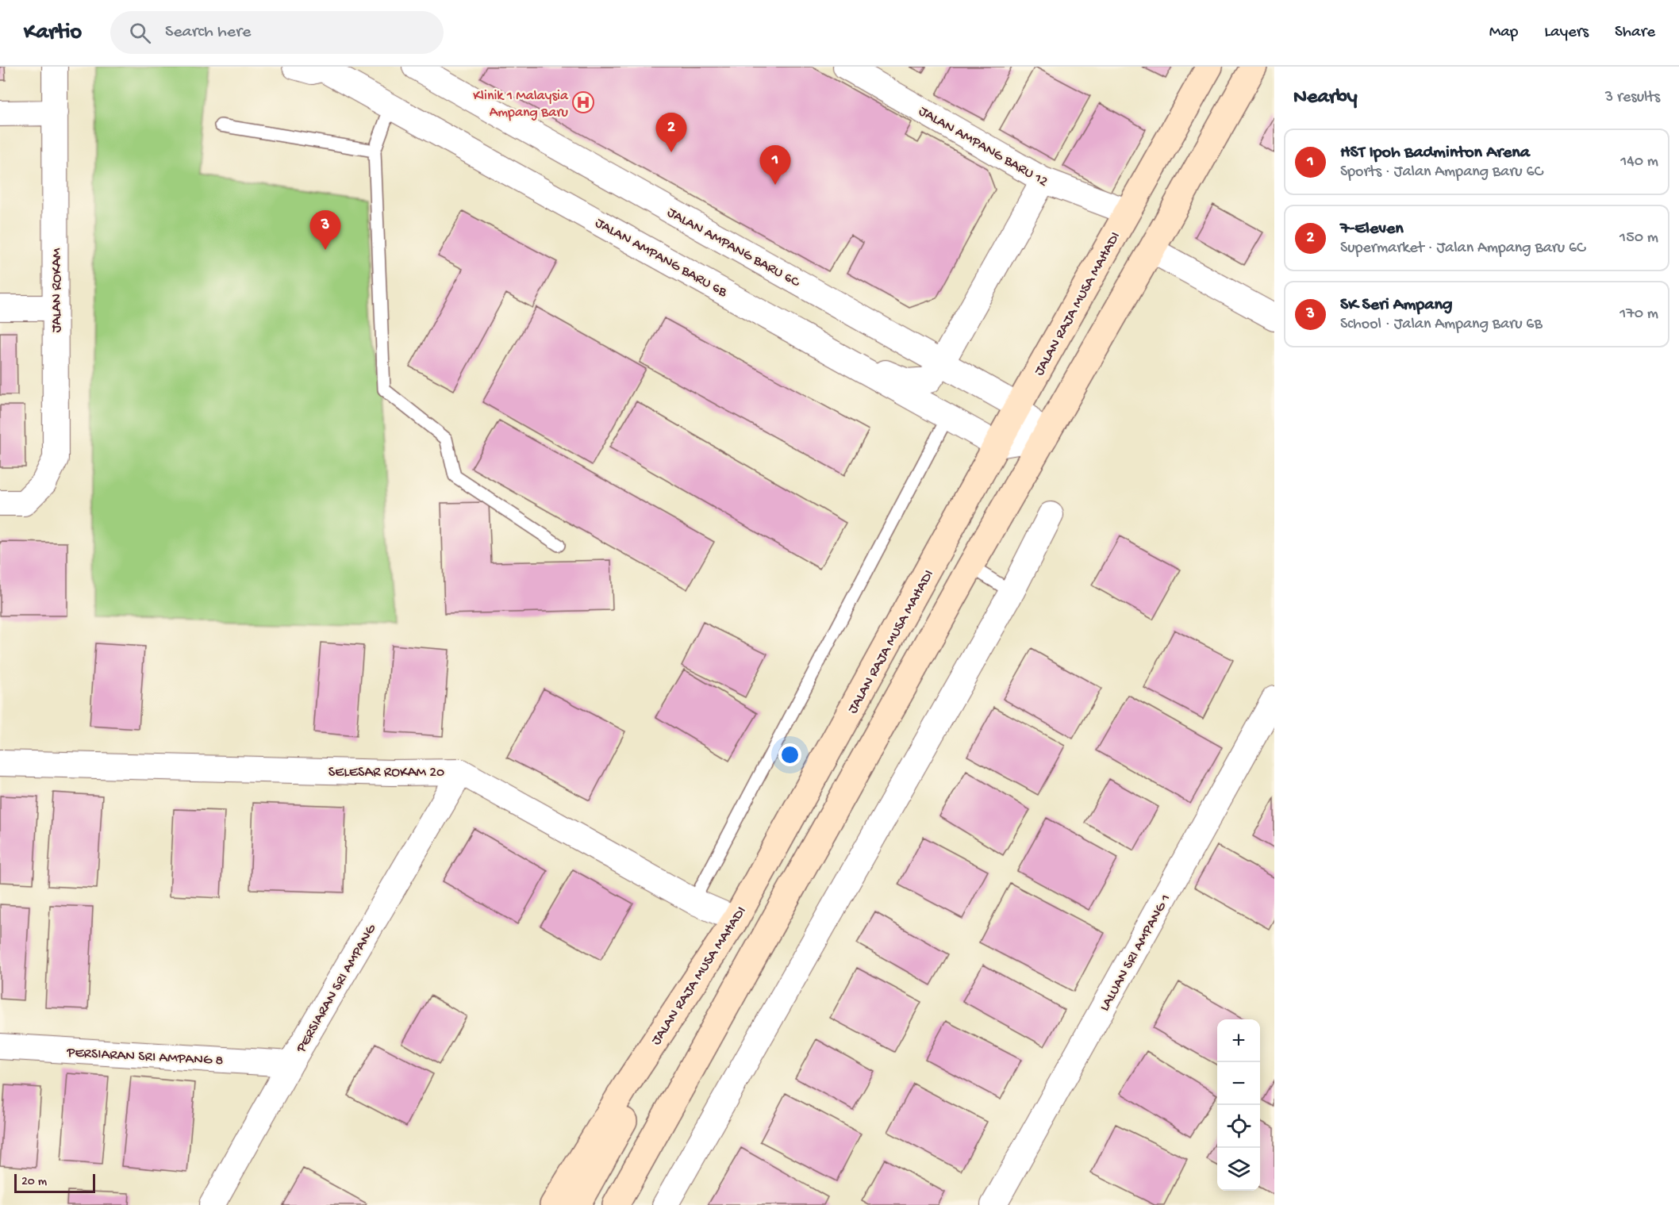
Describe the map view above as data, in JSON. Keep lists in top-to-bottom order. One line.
{"streets":{"main road":["JALAN RAJA MUSA MAHADI"],"street":["JALAN AMPANG BARU 12","JALAN AMPANG BARU 6C","JALAN AMPANG BARU 6B","JALAN ROKAM","SELESAR ROKAM 20","LALUAN SRI AMPANG 1","PERSIARAN SRI AMPANG","PERSIARAN SRI AMPANG 8"]},"crossings":[["JALAN AMPANG BARU 12","JALAN RAJA MUSA MAHADI"],["JALAN AMPANG BARU 6C","JALAN RAJA MUSA MAHADI"],["JALAN AMPANG BARU 6B","JALAN RAJA MUSA MAHADI"],["JALAN RAJA MUSA MAHADI","SELESAR ROKAM 20"],["SELESAR ROKAM 20","PERSIARAN SRI AMPANG"],["PERSIARAN SRI AMPANG","PERSIARAN SRI AMPANG 8"]],"places":{"hospital":["Klinik 1 Malaysia Ampang Baru"]},"scale_bar":"20 m","page":{"header":"Kartio","search":"Search here","nav":["Map","Layers","Share"],"heading":["Nearby","3 results"],"pins":["2","1","3"],"list":[{"mark":"1","name":"HST Ipoh Badminton Arena","note":"Sports · Jalan Ampang Baru 6C","value":"140 m"},{"mark":"2","name":"7-Eleven","note":"Supermarket · Jalan Ampang Baru 6C","value":"150 m"},{"mark":"3","name":"SK Seri Ampang","note":"School · Jalan Ampang Baru 6B","value":"170 m"}],"map_buttons":["+","−"],"scale":"20 m"}}
